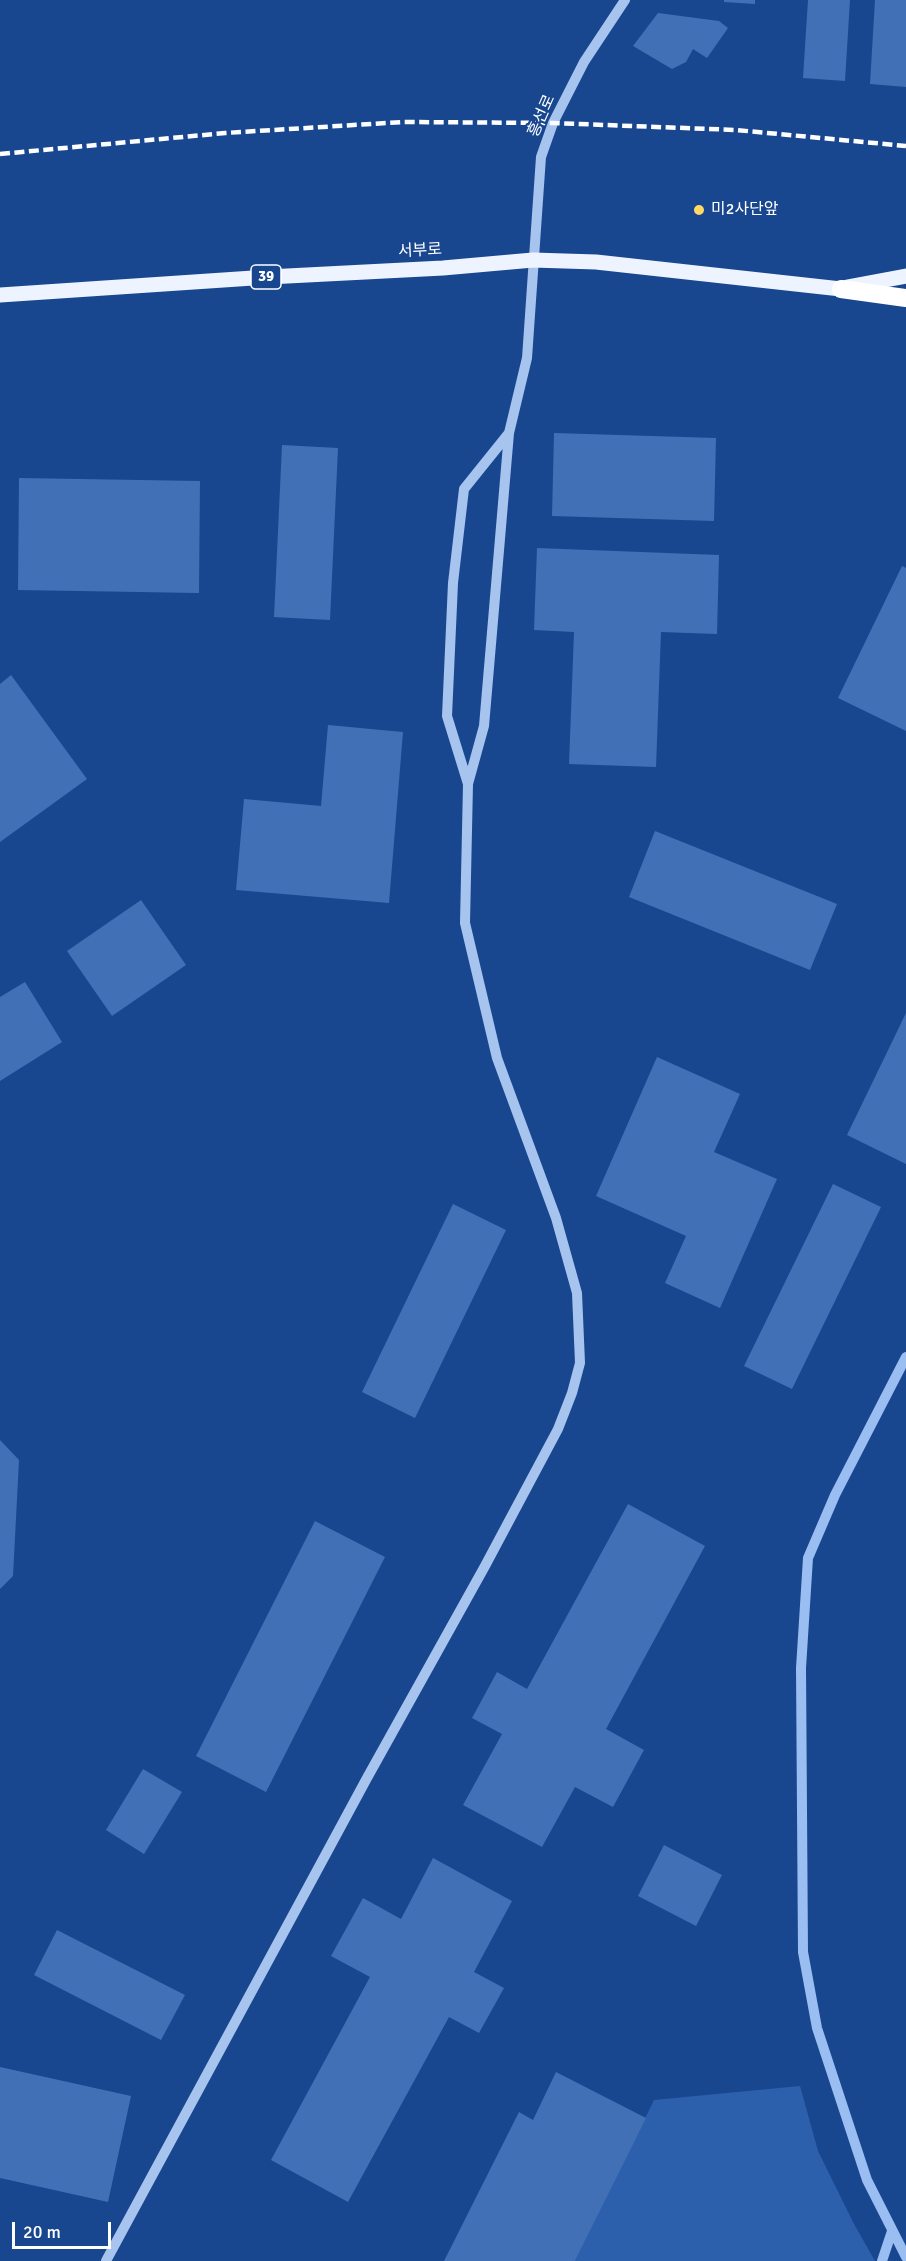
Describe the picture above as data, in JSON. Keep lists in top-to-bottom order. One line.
{"streets":{"main road":["서부로","39"],"street":["흥선로"]},"crossings":[["흥선로","서부로"]],"places":["미2사단앞"],"scale_bar":"20 m"}
